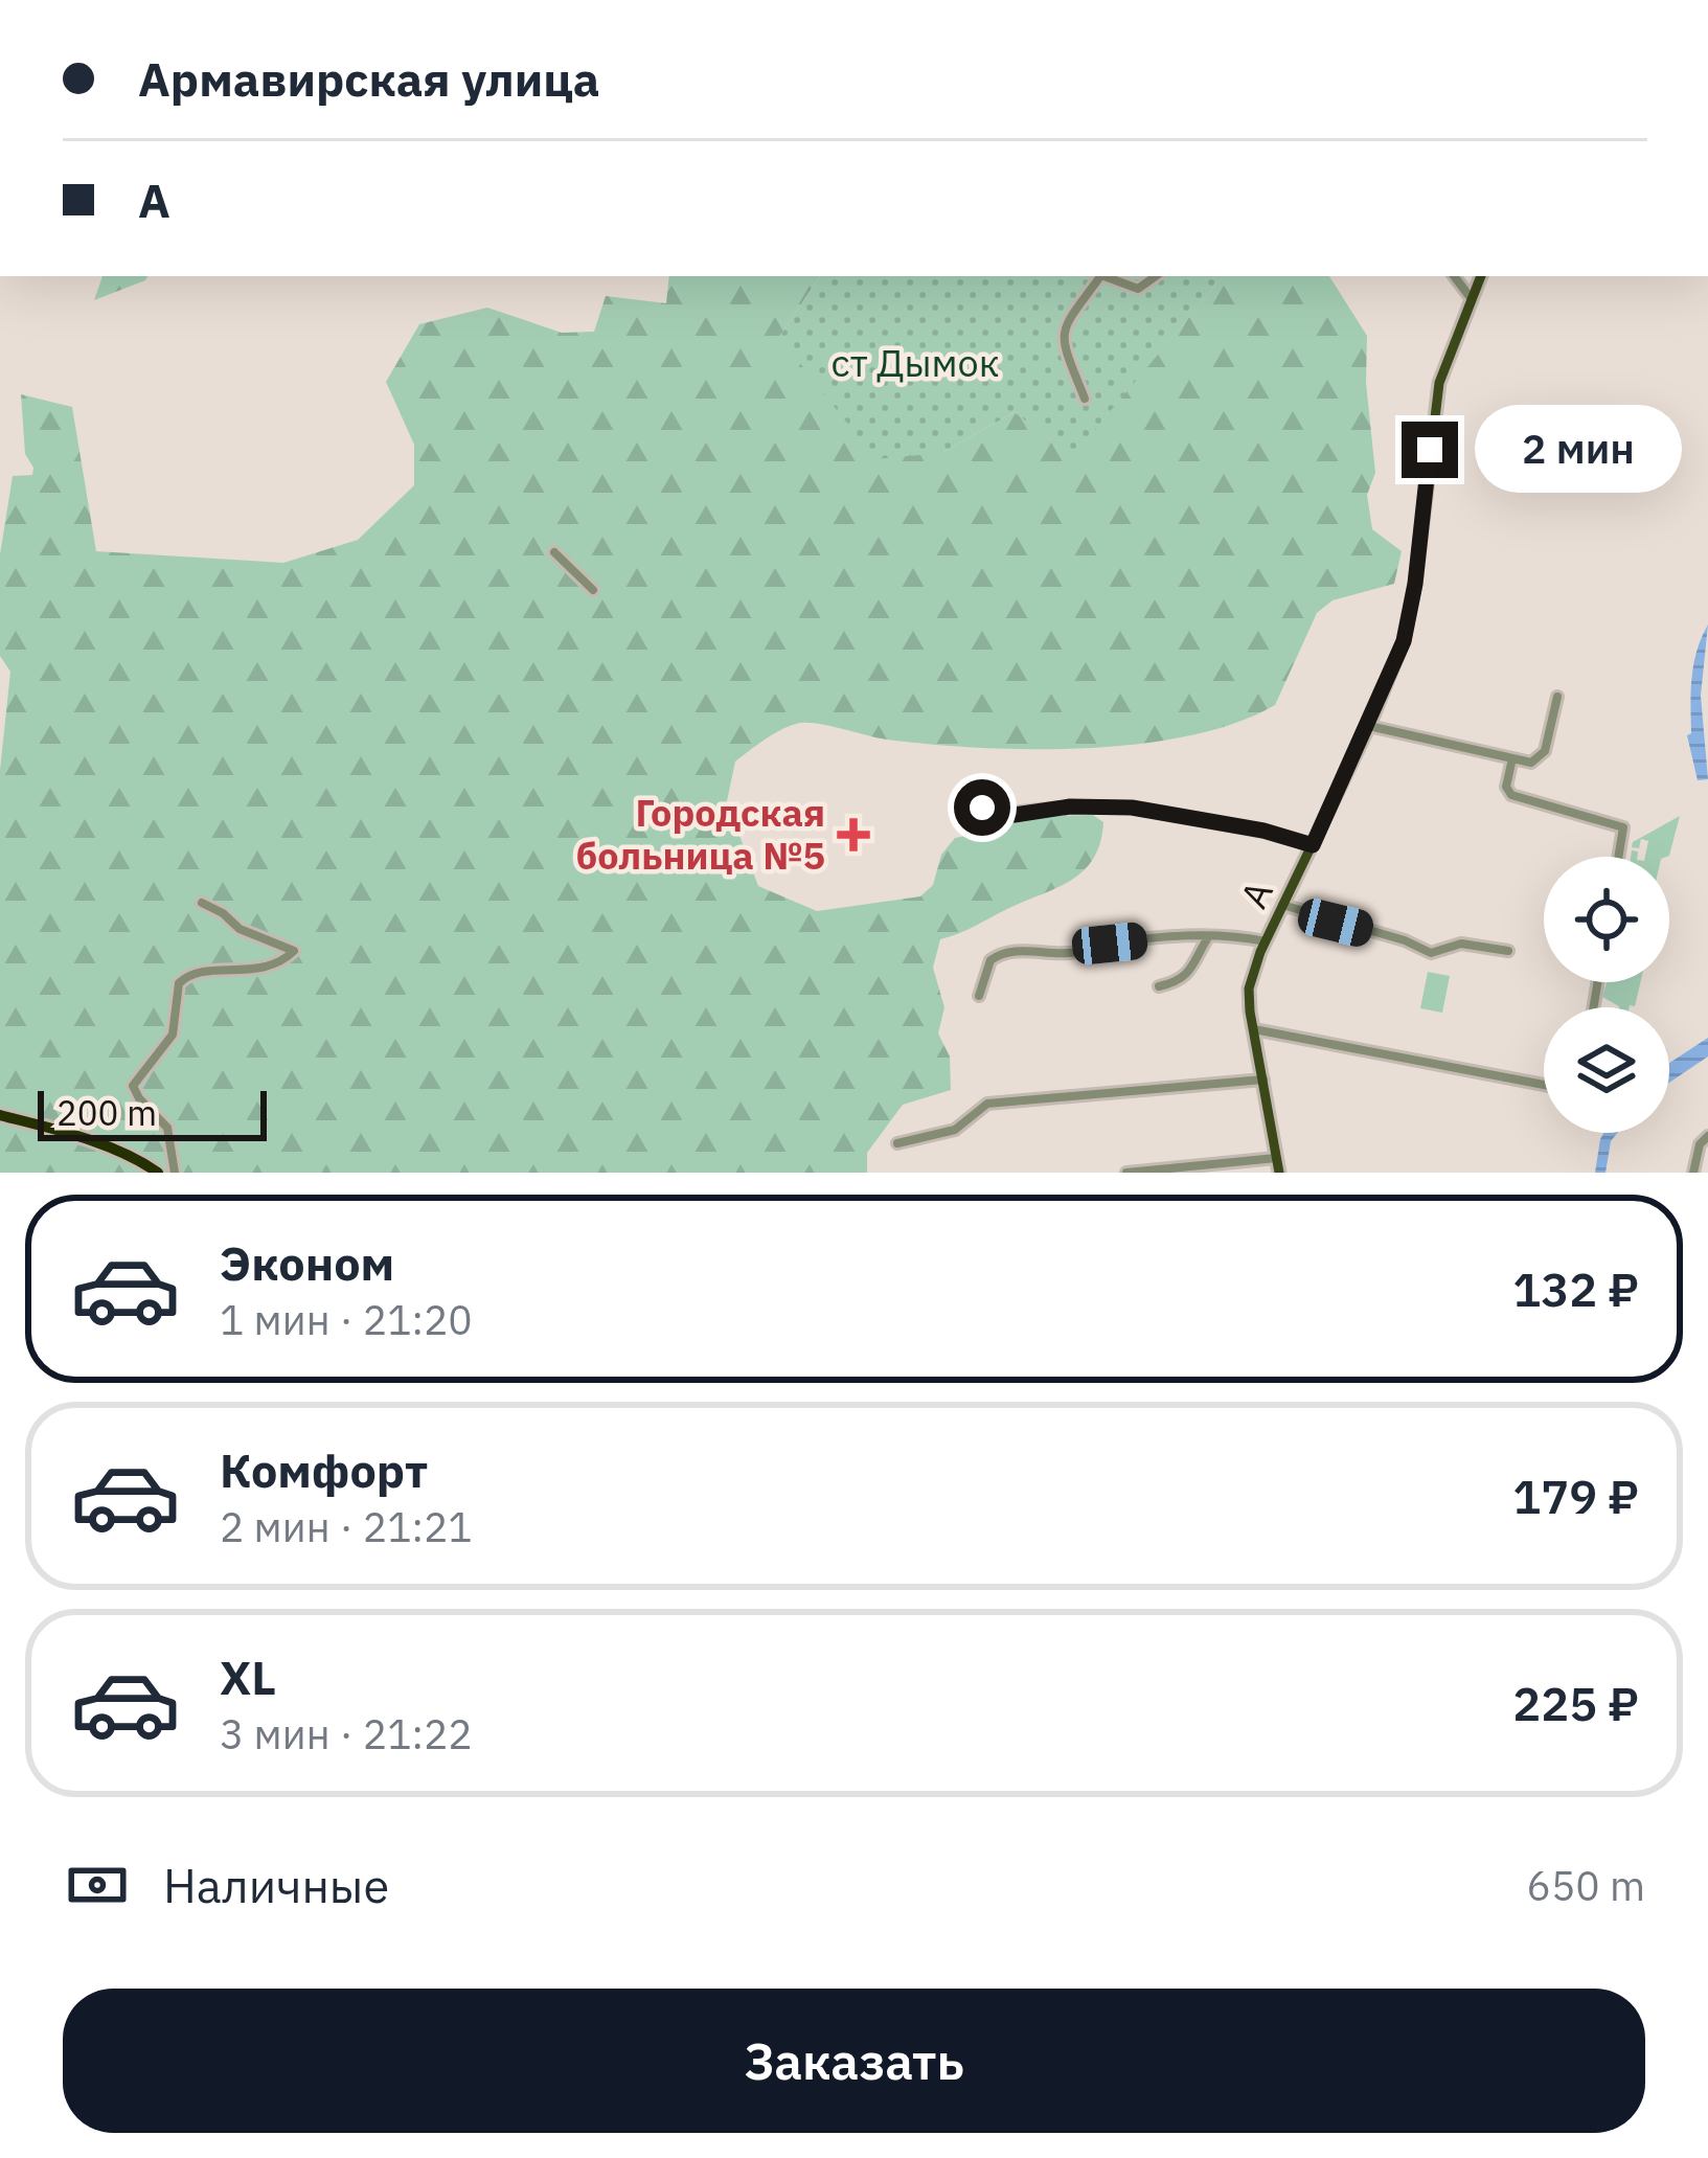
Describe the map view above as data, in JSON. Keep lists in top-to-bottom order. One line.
{"streets":{"main road":["A"]},"parks":["ст Дымок"],"places":{"health":["Городская больница №5"]},"scale_bar":"200 m","page":{"banner":["Армавирская улица","A"],"bubble":"2 мин","scale":"200 m","list":[{"name":"Эконом","note":"1 мин · 21:20","value":"132 ₽"},{"name":"Комфорт","note":"2 мин · 21:21","value":"179 ₽"},{"name":"XL","note":"3 мин · 21:22","value":"225 ₽"}],"pay":["Наличные","650 m"],"buttons":"Заказать"}}
